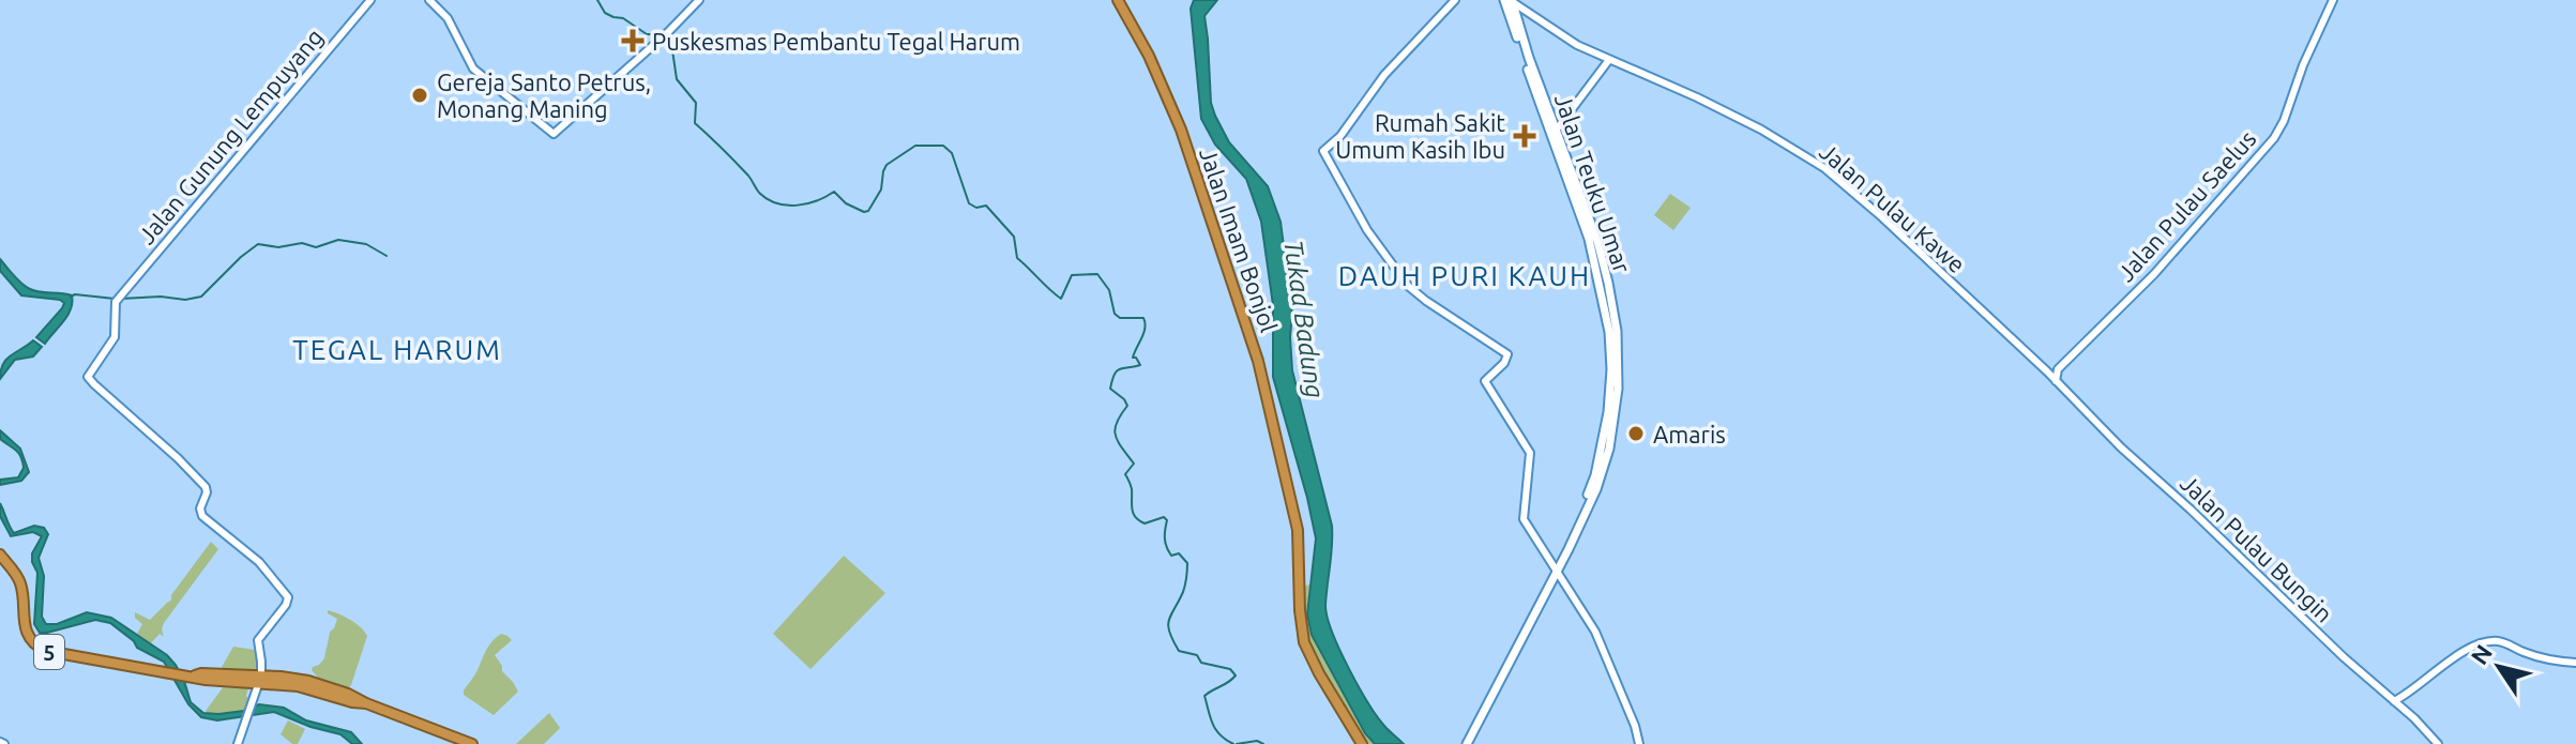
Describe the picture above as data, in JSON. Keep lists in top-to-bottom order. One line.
{"streets":{"highway":["Jalan Imam Bonjol","5"],"main road":["Jalan Teuku Umar"],"street":["Jalan Gunung Lempuyang","Jalan Pulau Saelus","Jalan Pulau Kawe","Jalan Pulau Bungin"]},"crossings":[["Jalan Gunung Lempuyang","5"],["Jalan Teuku Umar","Jalan Pulau Kawe"],["Jalan Pulau Saelus","Jalan Pulau Kawe"],["Jalan Pulau Saelus","Jalan Pulau Bungin"],["Jalan Pulau Kawe","Jalan Pulau Bungin"]],"districts":["DAUH PURI KAUH","TEGAL HARUM"],"water":["Tukad Badung"],"places":{"health":["Puskesmas Pembantu Tegal Harum","Rumah Sakit Umum Kasih Ibu"],"other":["Gereja Santo Petrus, Monang Maning","Amaris"]},"north":"top left"}
